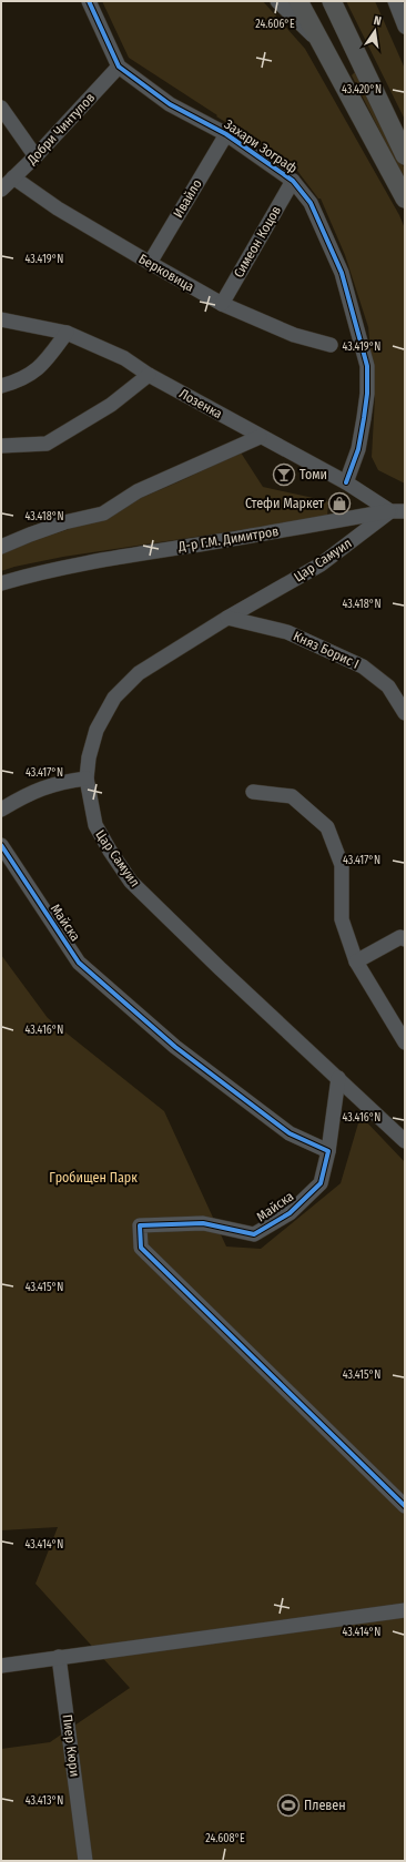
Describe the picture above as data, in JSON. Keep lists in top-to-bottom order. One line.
{"streets":{"street":["Добри Чинтулов","Захари Зограф","Ивайло","Симеон Коцов","Берковица","Лозенка","Д-р Г.М. Димитров","Цар Самуил","Княз Борис I","Майска","Пиер Кюри"]},"crossings":[["Добри Чинтулов","Захари Зограф"],["Добри Чинтулов","Берковица"],["Захари Зограф","Ивайло"],["Захари Зограф","Симеон Коцов"],["Захари Зограф","Лозенка"],["Ивайло","Берковица"],["Симеон Коцов","Берковица"],["Лозенка","Д-р Г.М. Димитров"],["Лозенка","Цар Самуил"],["Д-р Г.М. Димитров","Цар Самуил"],["Цар Самуил","Княз Борис I"]],"parks":["Гробищен Парк"],"places":{"bar":["Томи"],"shop":["Стефи Маркет"],"sports":["Плевен"]},"north":"top","coordinates":["24.606°E","43.420°N","43.419°N","43.418°N","43.417°N","43.416°N","43.415°N","43.414°N","43.413°N","24.608°E"]}
